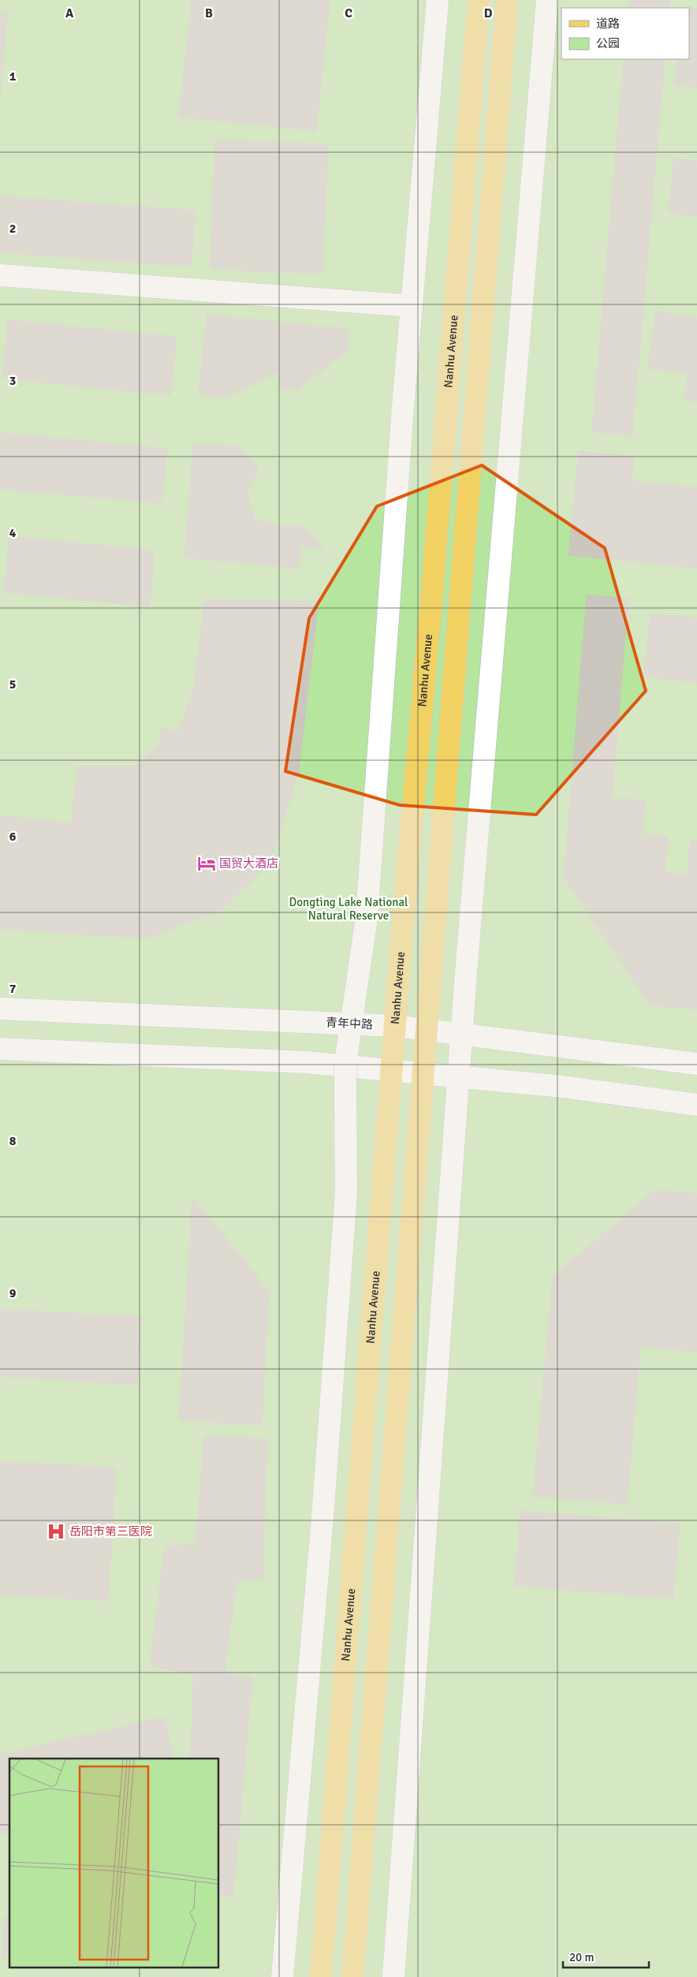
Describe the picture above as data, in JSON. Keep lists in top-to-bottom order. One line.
{"streets":{"main road":["Nanhu Avenue","青年中路"]},"crossings":[["Nanhu Avenue","青年中路"]],"parks":["Dongting Lake National Natural Reserve"],"places":{"hotel":["国贸大酒店"],"hospital":["岳阳市第三医院"]},"legend":["道路","公园"],"scale_bar":"20 m","grid":{"columns":["A","B","C","D"],"rows":["1","2","3","4","5","6","7","8","9"]}}
